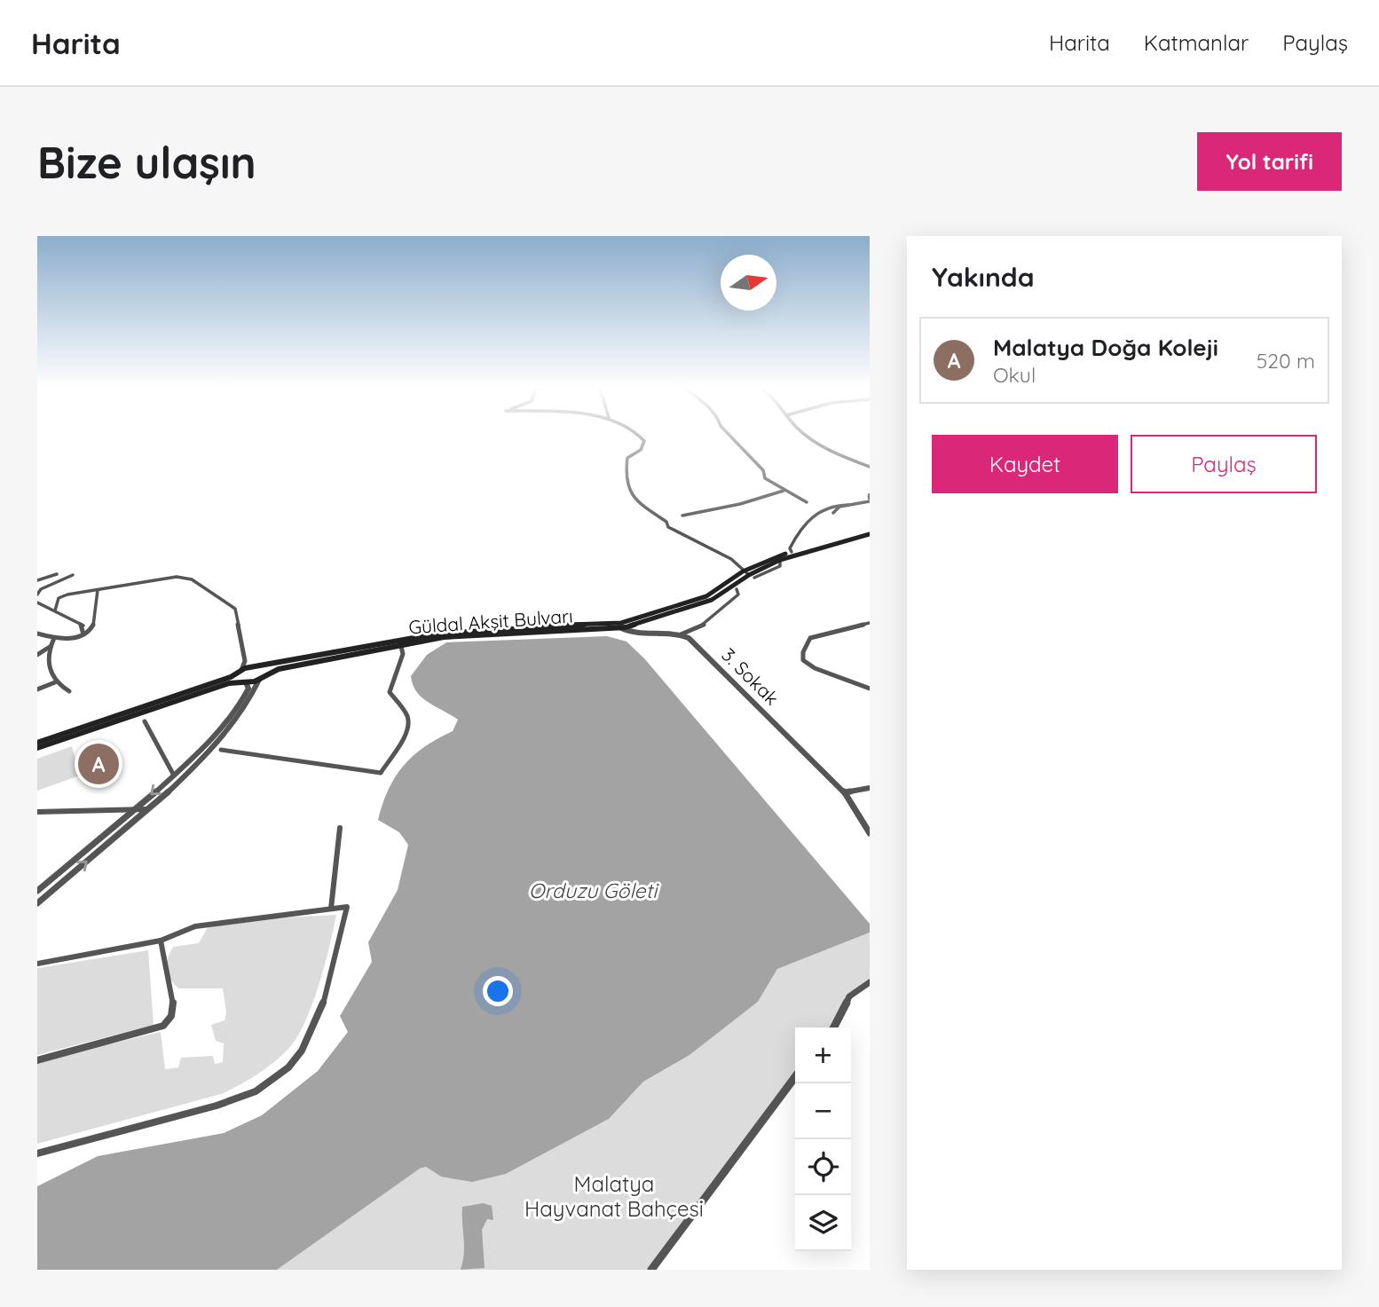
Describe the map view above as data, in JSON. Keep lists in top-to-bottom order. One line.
{"streets":{"main road":["Güldal Akşit Bulvarı"],"street":["3. Sokak"]},"water":["Orduzu Göleti"],"parks":["Malatya Hayvanat Bahçesi"],"north":"right","page":{"header":"Harita","nav":["Harita","Katmanlar","Paylaş"],"buttons":["Yol tarifi",["Kaydet","Paylaş"]],"title":"Bize ulaşın","heading":"Yakında","list":[{"mark":"A","name":"Malatya Doğa Koleji","note":"Okul","value":"520 m"}],"pins":"A","map_buttons":["+","−"]}}
